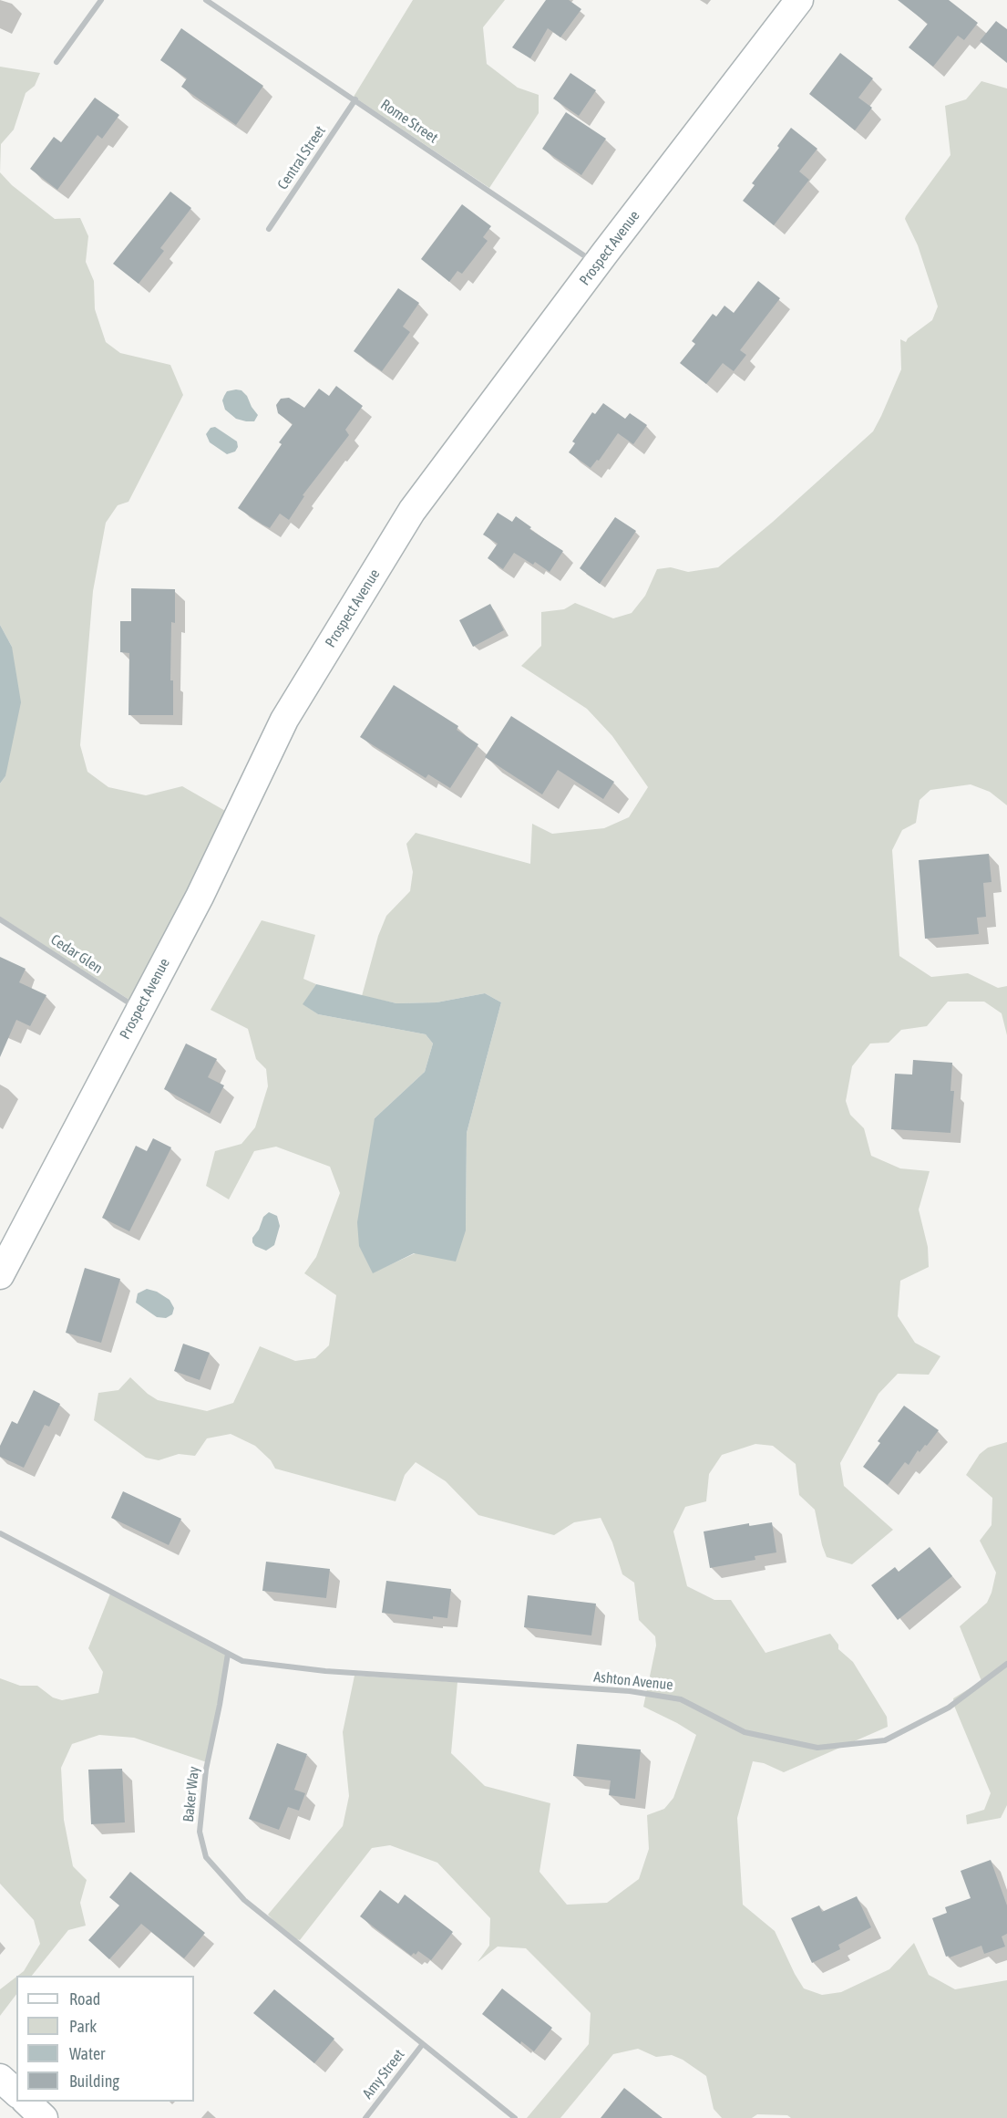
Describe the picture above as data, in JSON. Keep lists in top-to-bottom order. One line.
{"streets":{"street":["Rome Street","Central Street","Prospect Avenue","Cedar Glen","Ashton Avenue","Baker Way","Amy Street"]},"crossings":[["Rome Street","Central Street"],["Rome Street","Prospect Avenue"],["Prospect Avenue","Cedar Glen"],["Ashton Avenue","Baker Way"],["Baker Way","Amy Street"]],"legend":["Road","Park","Water","Building"]}
